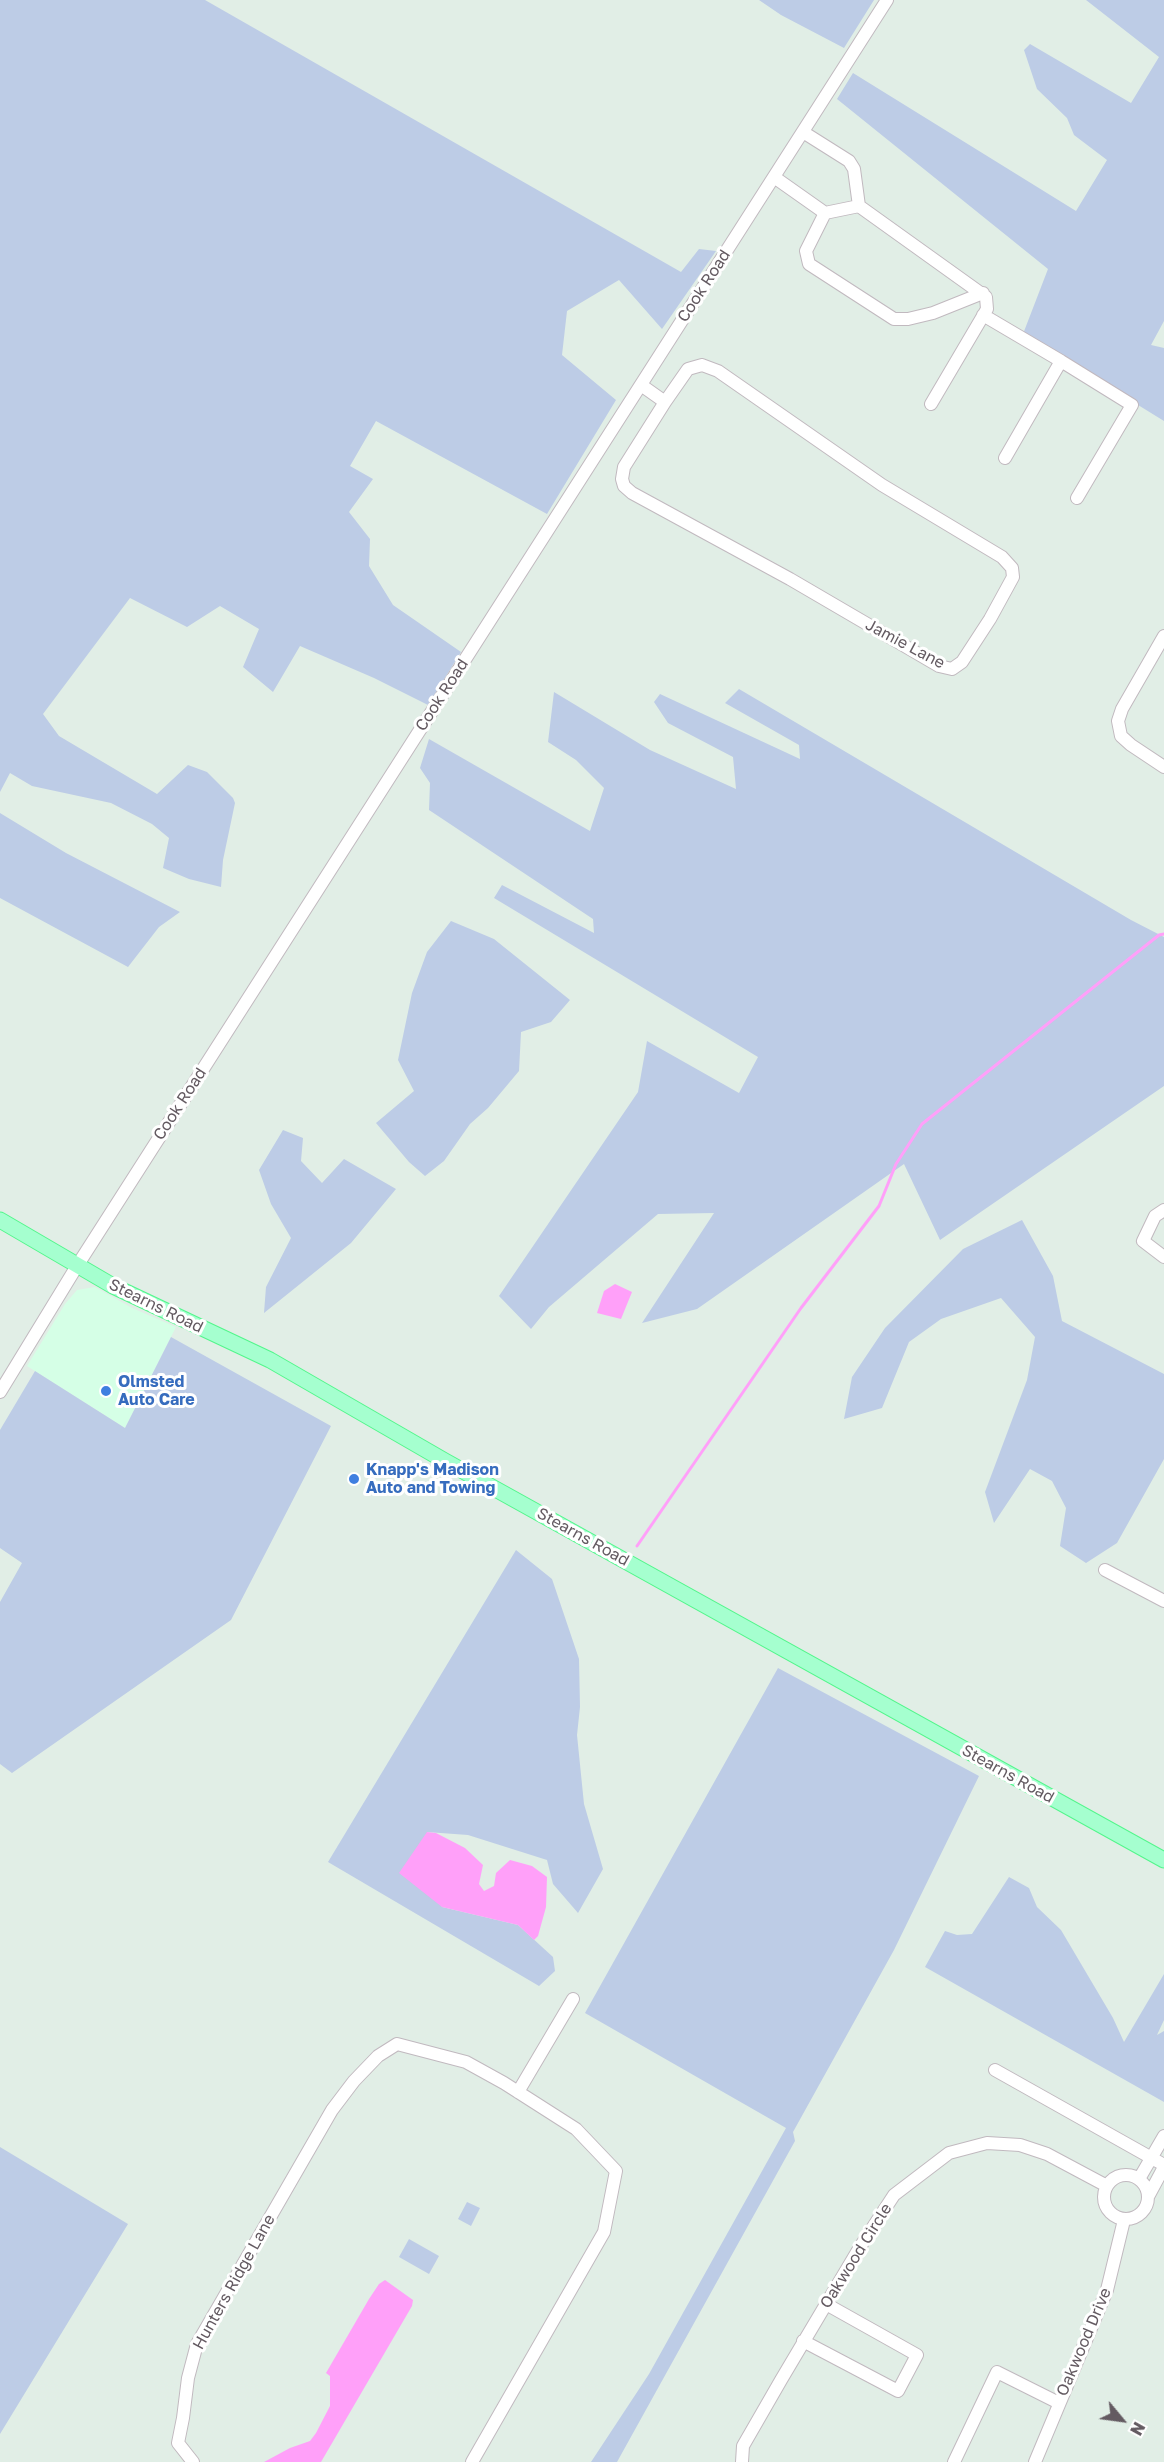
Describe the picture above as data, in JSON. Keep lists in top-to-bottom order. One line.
{"streets":{"main road":["Stearns Road"],"street":["Cook Road","Jamie Lane","Oakwood Circle","Hunters Ridge Lane","Oakwood Drive"]},"crossings":[["Cook Road","Stearns Road"],["Oakwood Circle","Oakwood Drive"]],"places":["Olmsted Auto Care","Knapp's Madison Auto and Towing"],"north":"bottom right"}
